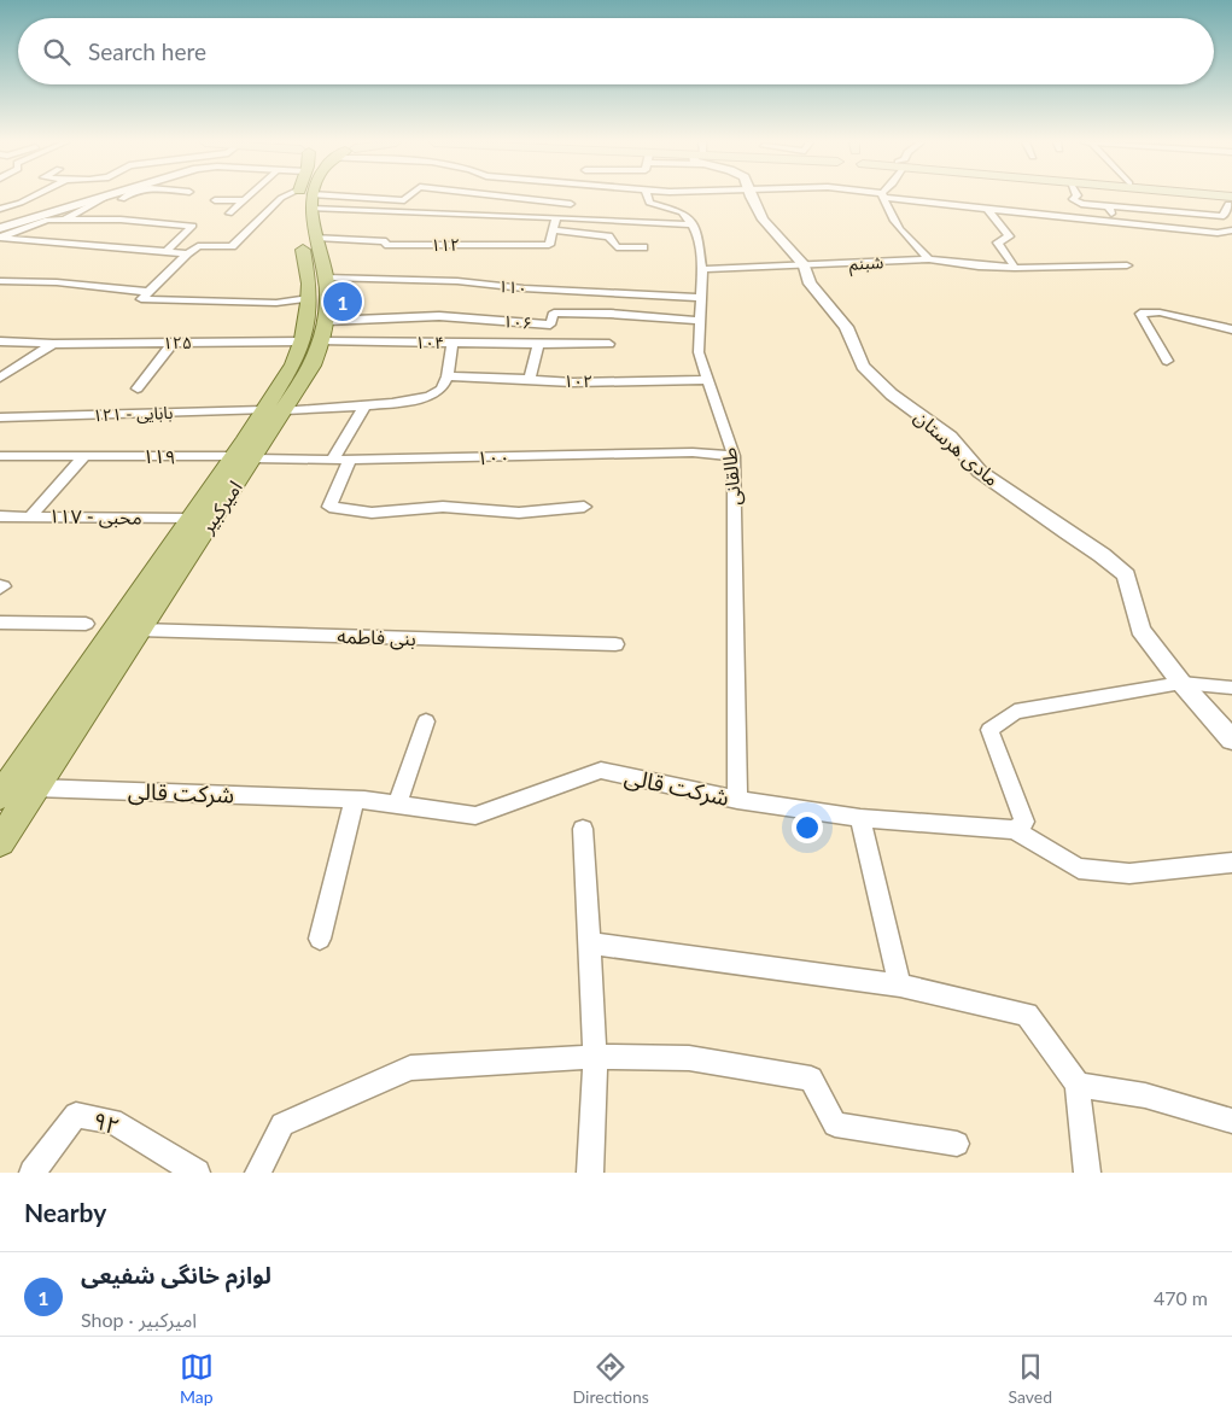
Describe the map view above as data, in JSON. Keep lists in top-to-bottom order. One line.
{"streets":{"main road":["امیرکبیر"],"street":["۱۱۲","شبنم","۱۱۰","۱۰۶","۱۲۵","۱۰۴","۱۰۲","بابایی - ۱۲۱","مادی هرستان","۱۱۹","۱۰۰","طالقانی","محبی - ۱۱۷","بنی فاطمه","شرکت قالی","۹۲"]},"crossings":[["۱۱۲","امیرکبیر"],["شبنم","مادی هرستان"],["شبنم","طالقانی"],["۱۱۰","طالقانی"],["۱۱۰","امیرکبیر"],["۱۰۶","۱۲۵"],["۱۰۶","۱۰۴"],["۱۰۶","طالقانی"],["۱۰۶","امیرکبیر"],["۱۲۵","۱۰۴"],["۱۲۵","امیرکبیر"],["۱۰۴","امیرکبیر"],["۱۰۲","طالقانی"],["بابایی - ۱۲۱","امیرکبیر"],["۱۱۹","۱۰۰"],["۱۱۹","امیرکبیر"],["۱۰۰","طالقانی"],["۱۰۰","امیرکبیر"],["طالقانی","شرکت قالی"],["امیرکبیر","محبی - ۱۱۷"],["امیرکبیر","بنی فاطمه"],["امیرکبیر","شرکت قالی"]],"page":{"search":"Search here","pins":"1","heading":"Nearby","list":[{"mark":"1","name":"لوازم خانگی شفیعی","note":"Shop · امیرکبیر","value":"470 m"}],"nav":["Map","Directions","Saved"]}}
